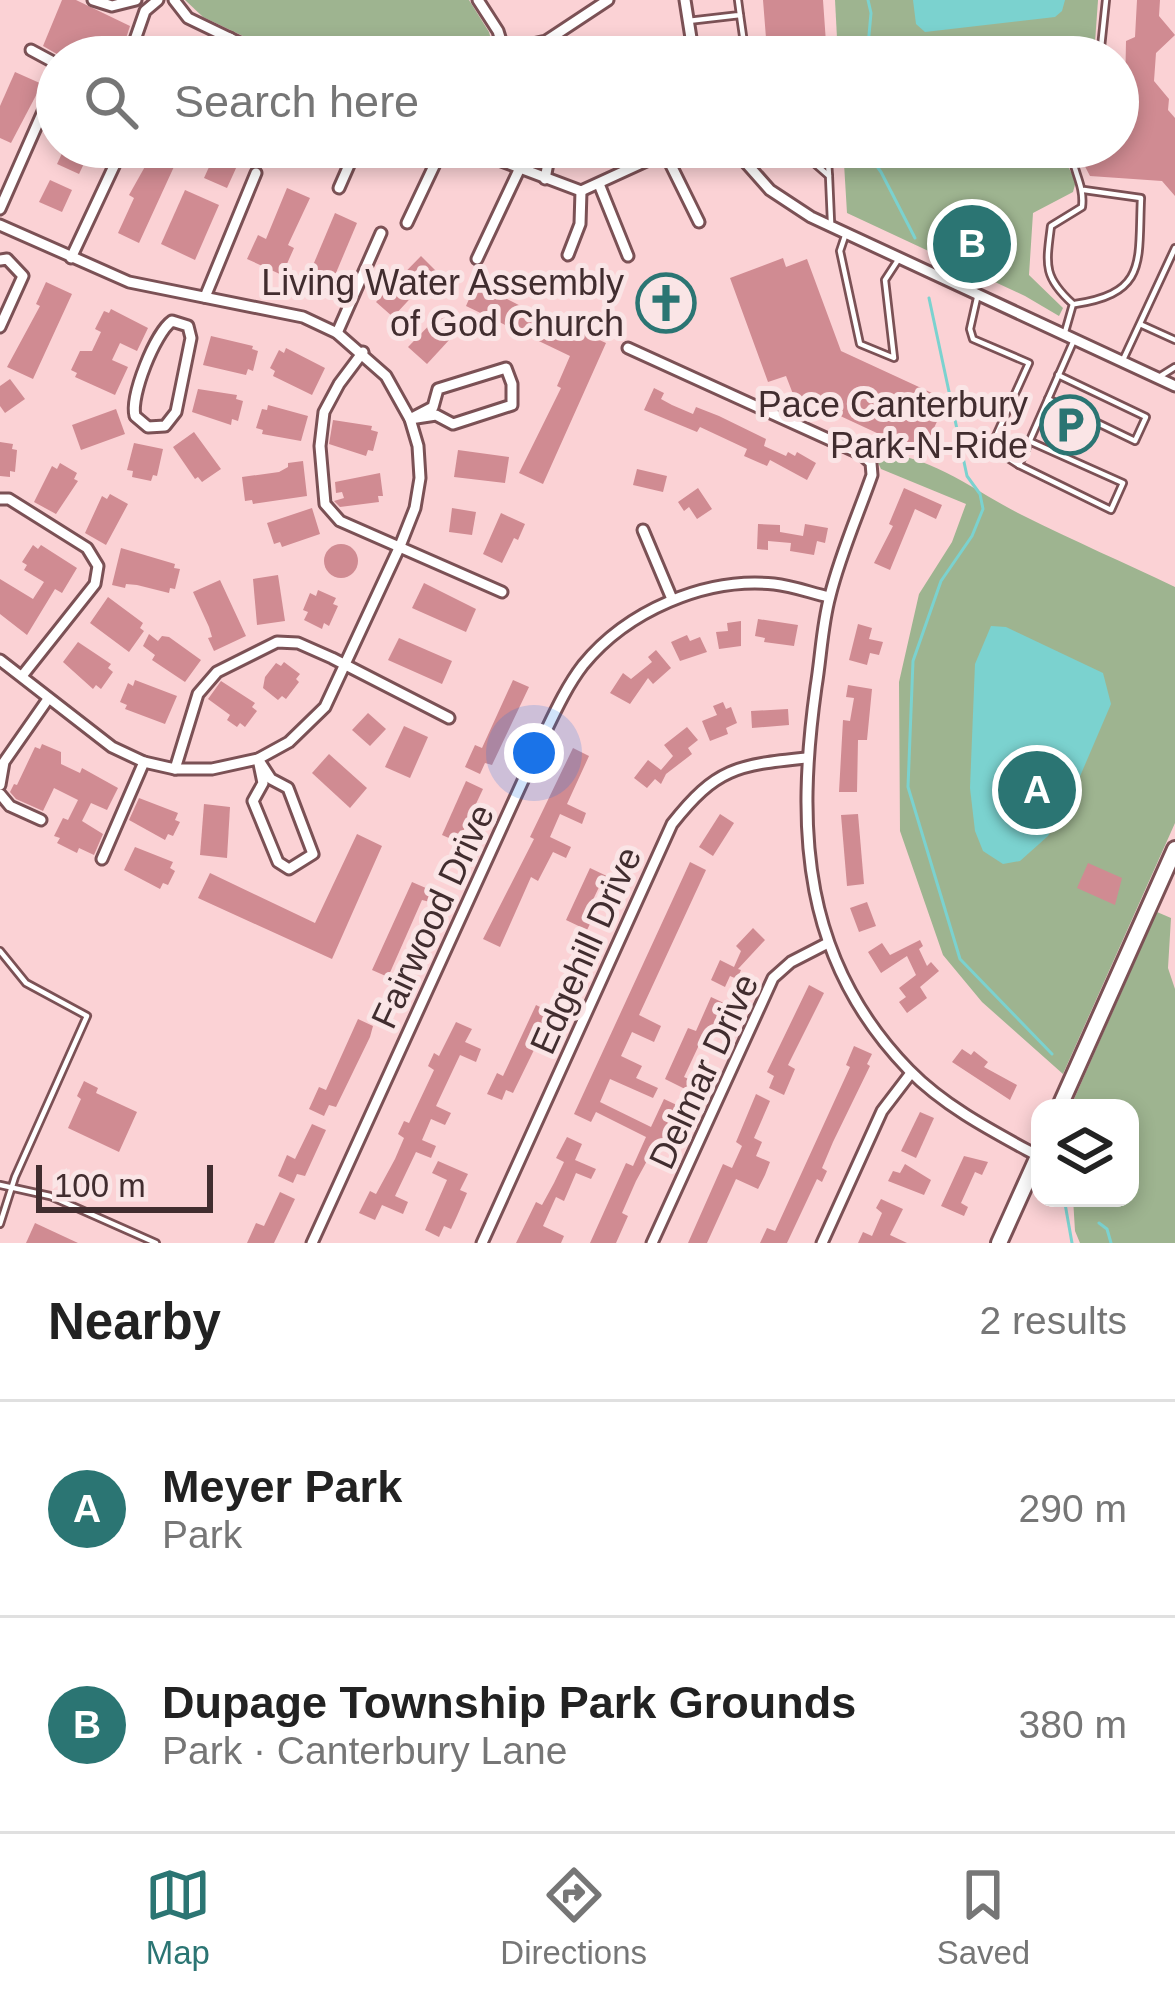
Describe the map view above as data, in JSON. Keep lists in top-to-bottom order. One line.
{"streets":{"street":["Fairwood Drive","Edgehill Drive","Delmar Drive"]},"places":{"church":["Living Water Assembly of God Church"],"parking":["Pace Canterbury Park-N-Ride"]},"scale_bar":"100 m","page":{"search":"Search here","pins":["B","A"],"scale":"100 m","heading":["Nearby","2 results"],"list":[{"mark":"A","name":"Meyer Park","note":"Park","value":"290 m"},{"mark":"B","name":"Dupage Township Park Grounds","note":"Park · Canterbury Lane","value":"380 m"}],"nav":["Map","Directions","Saved"]}}
